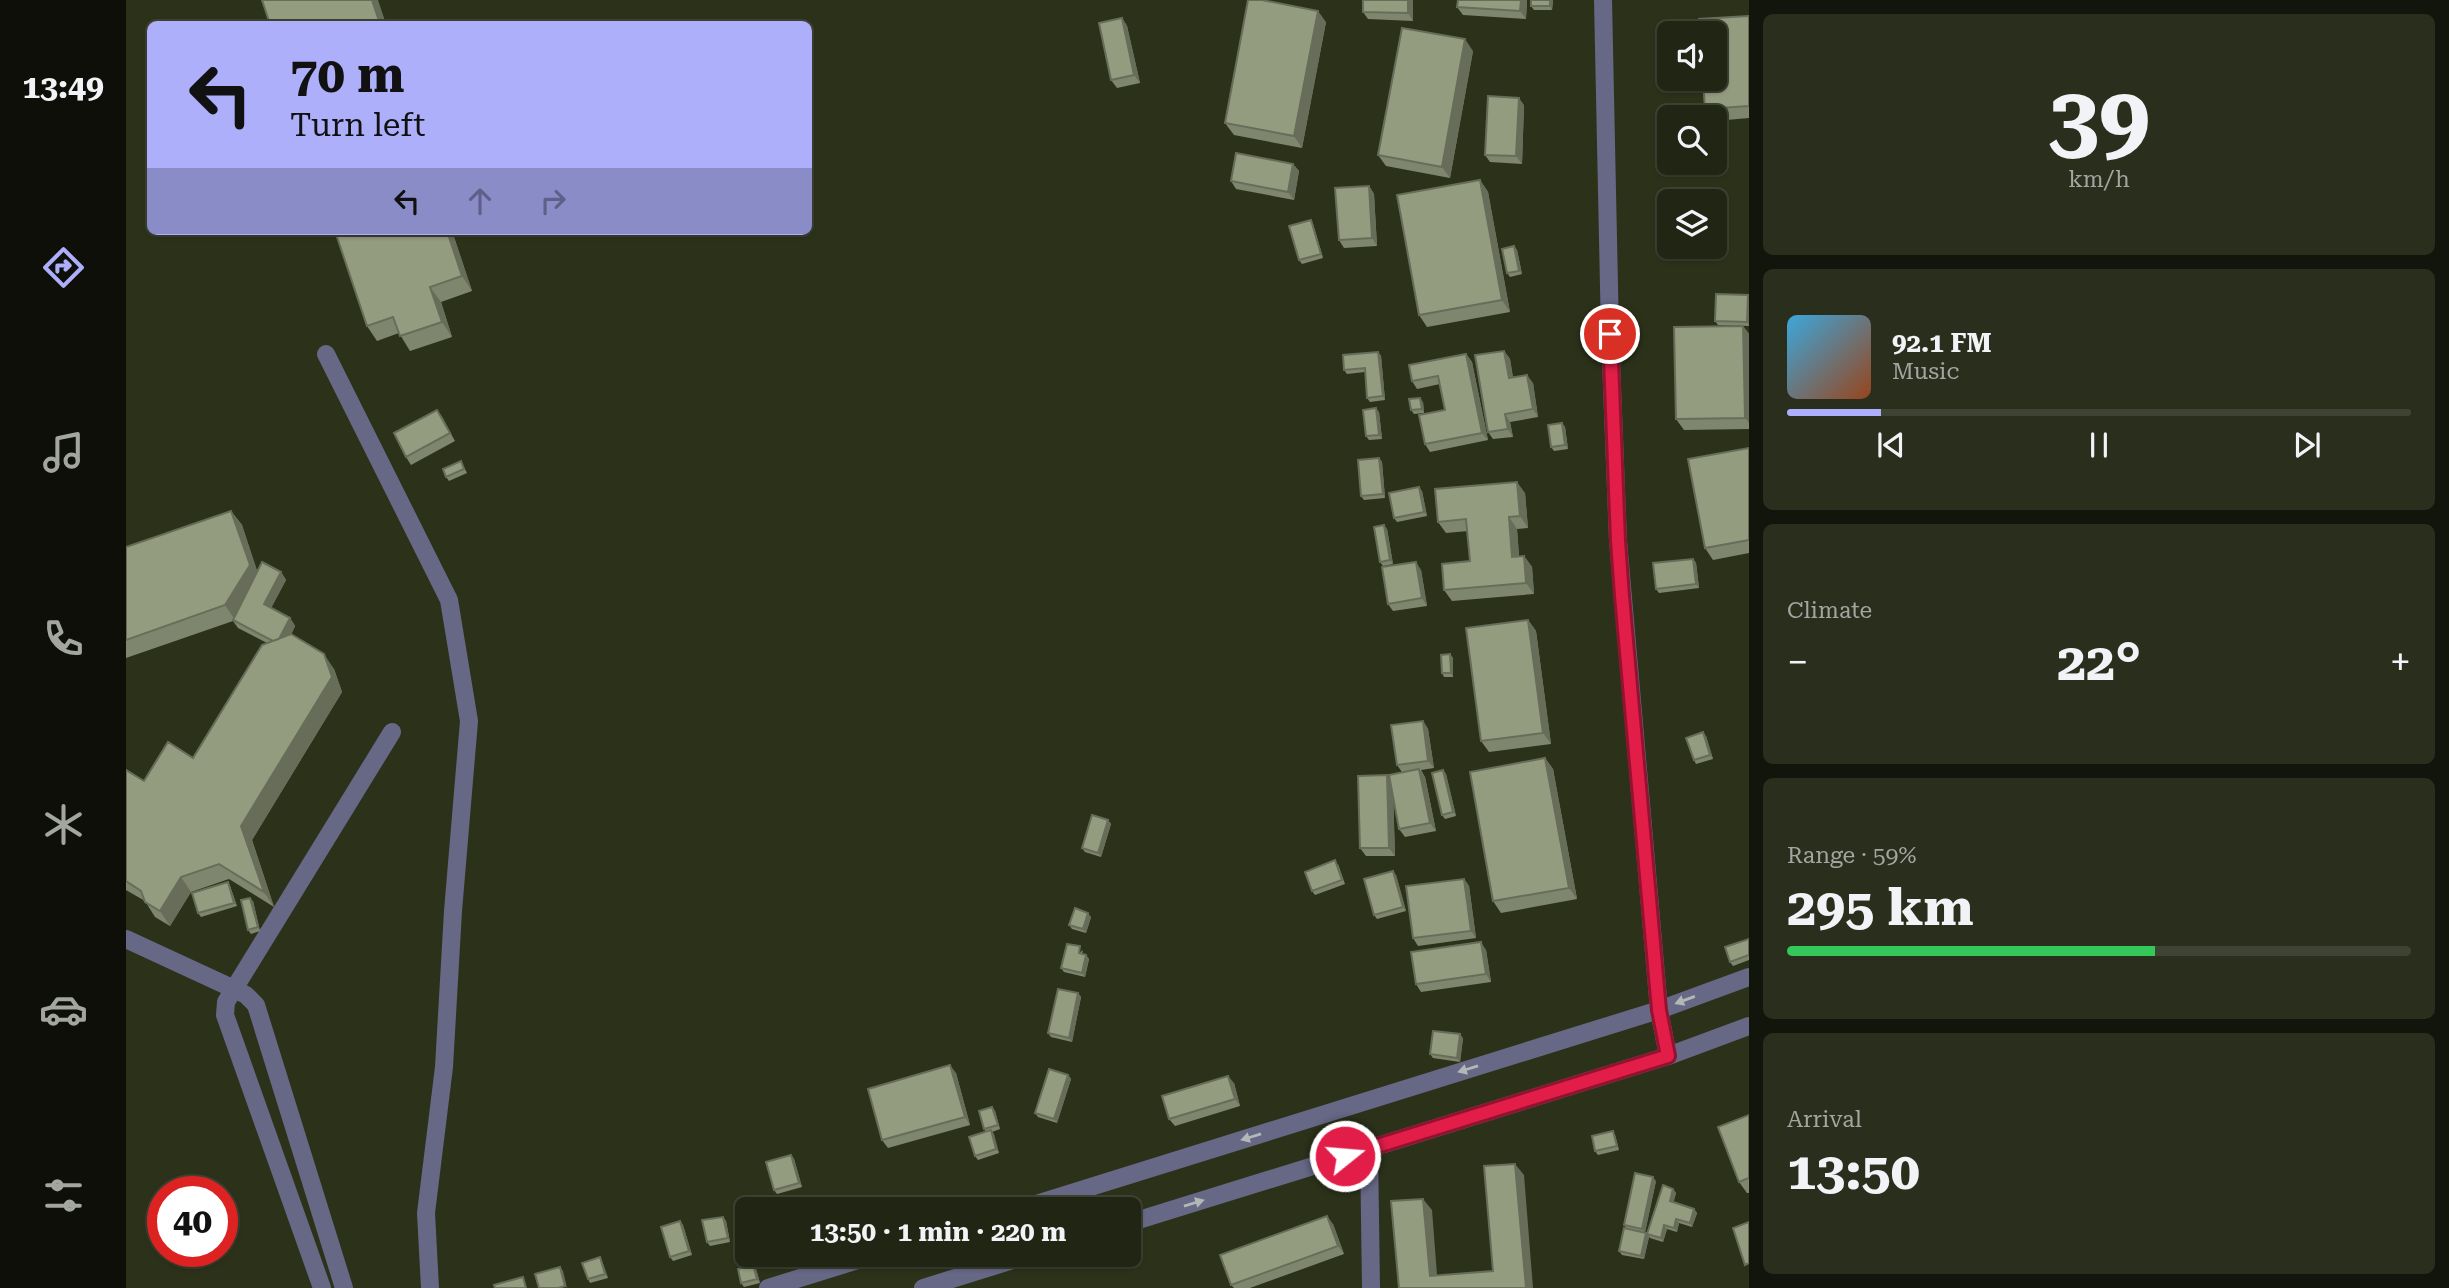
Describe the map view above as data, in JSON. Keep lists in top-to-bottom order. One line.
{"page":{"tabs":"13:49","tile":[["39","km/h"],"Climate",["Range · 59%","295 km"],["Arrival","13:50"]],"turn":["70 m","Turn left"],"song":["92.1 FM","Music"],"heat":["−","22°","+"],"limit":"40","trip":"13:50 · 1 min · 220 m"}}
